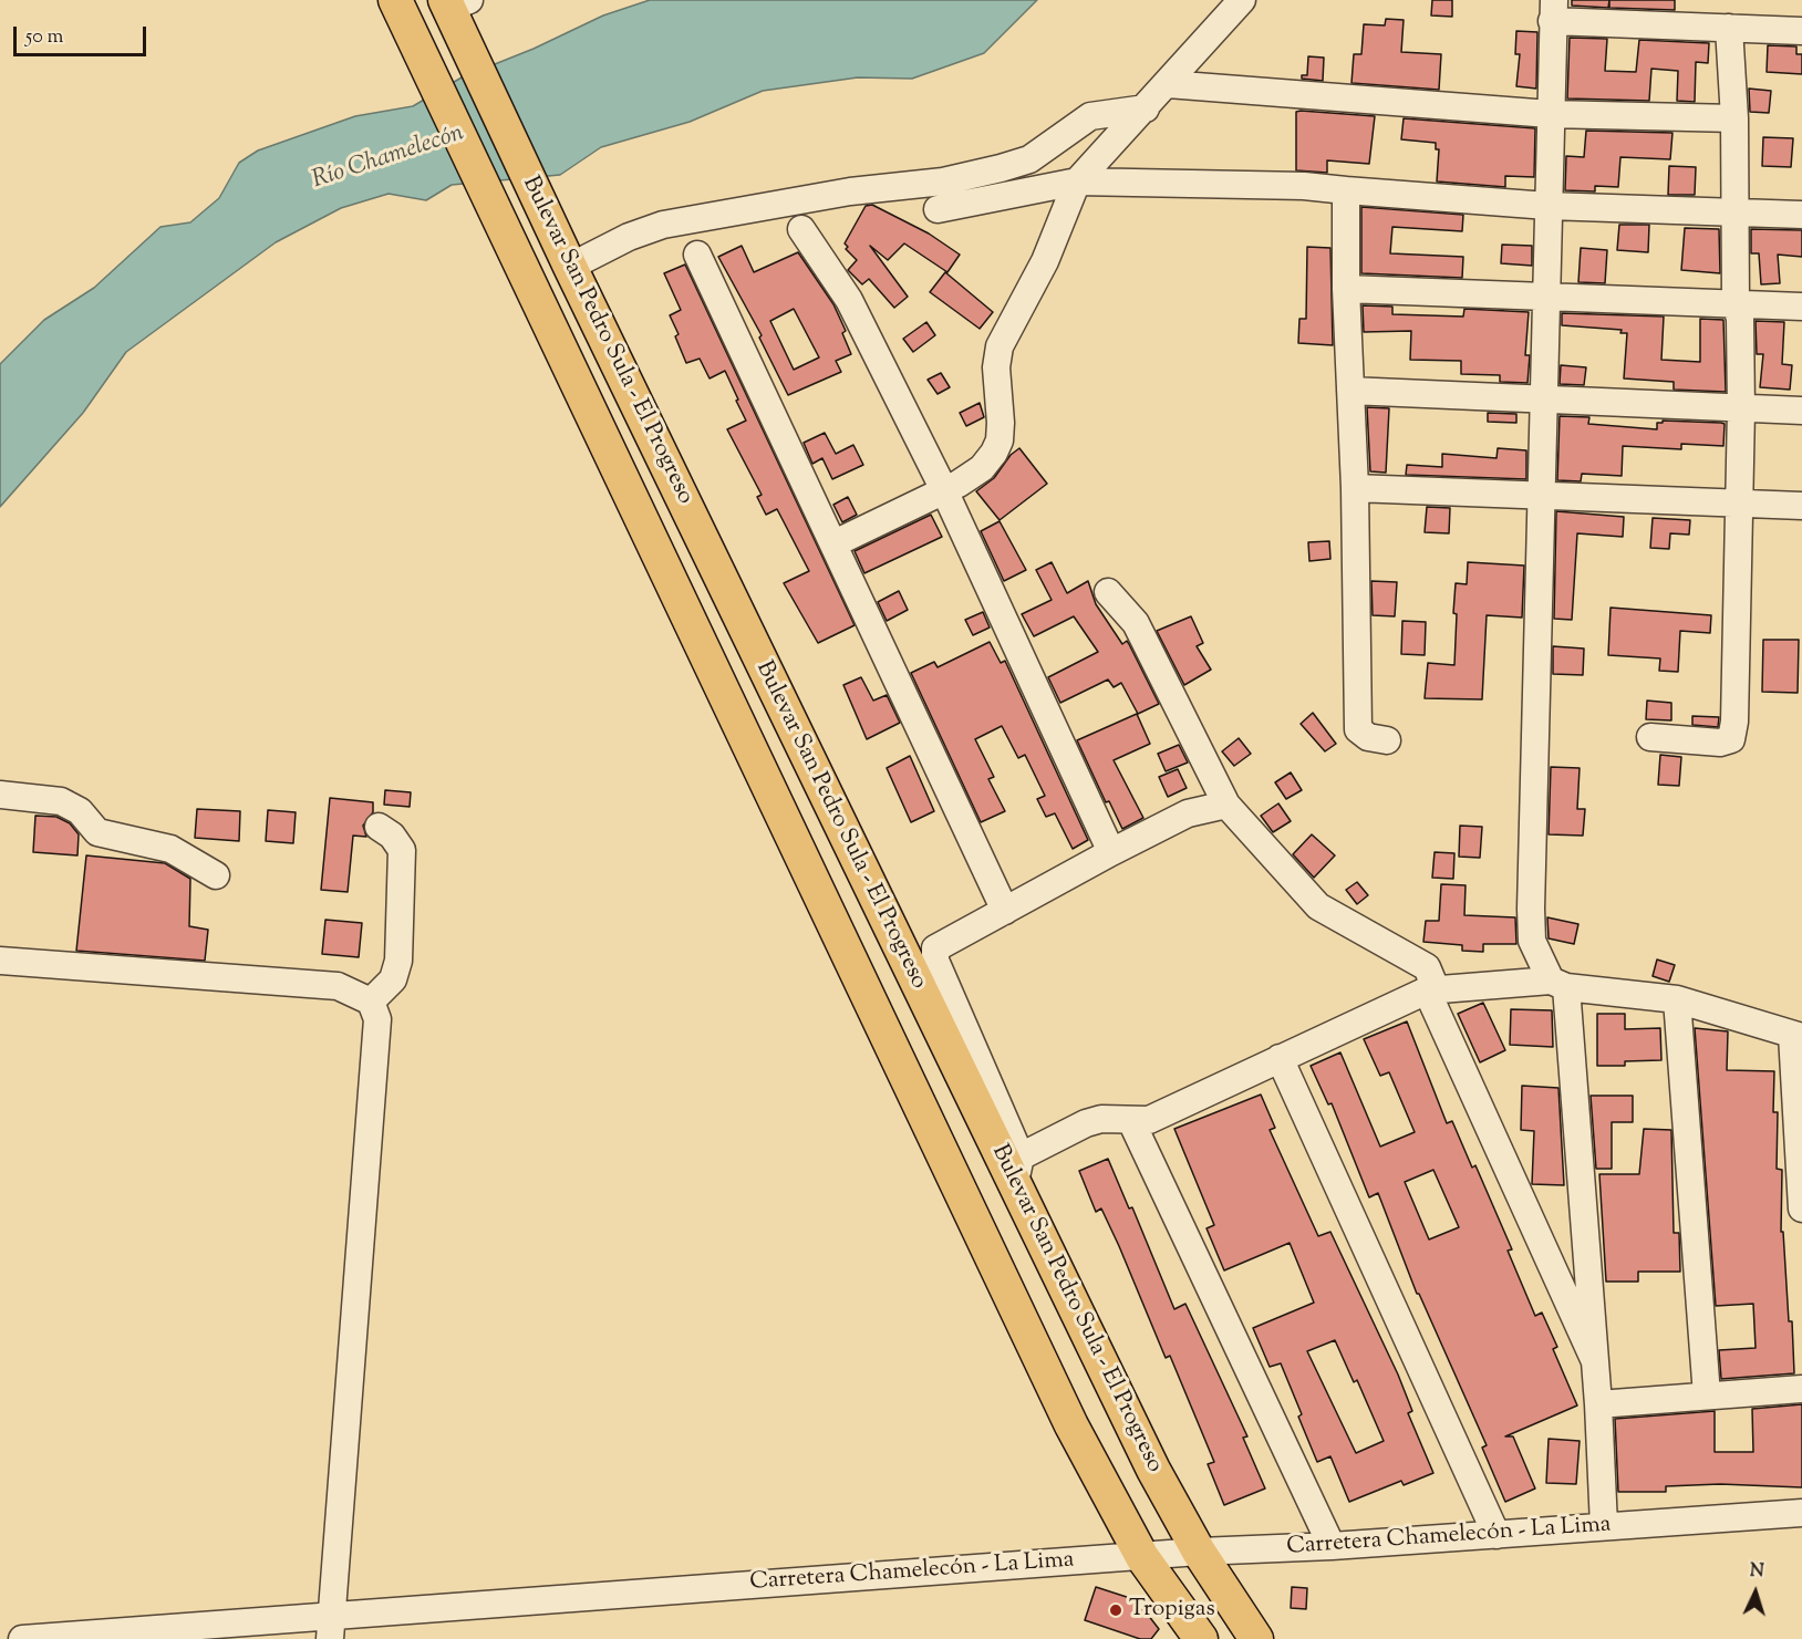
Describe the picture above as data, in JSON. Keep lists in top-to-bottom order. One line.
{"streets":{"main road":["Bulevar San Pedro Sula - El Progreso"],"street":["Carretera Chamelecón - La Lima"]},"crossings":[["Bulevar San Pedro Sula - El Progreso","Carretera Chamelecón - La Lima"]],"water":["Río Chamelecón"],"places":["Tropigas"],"scale_bar":"50 m","north":"top"}
